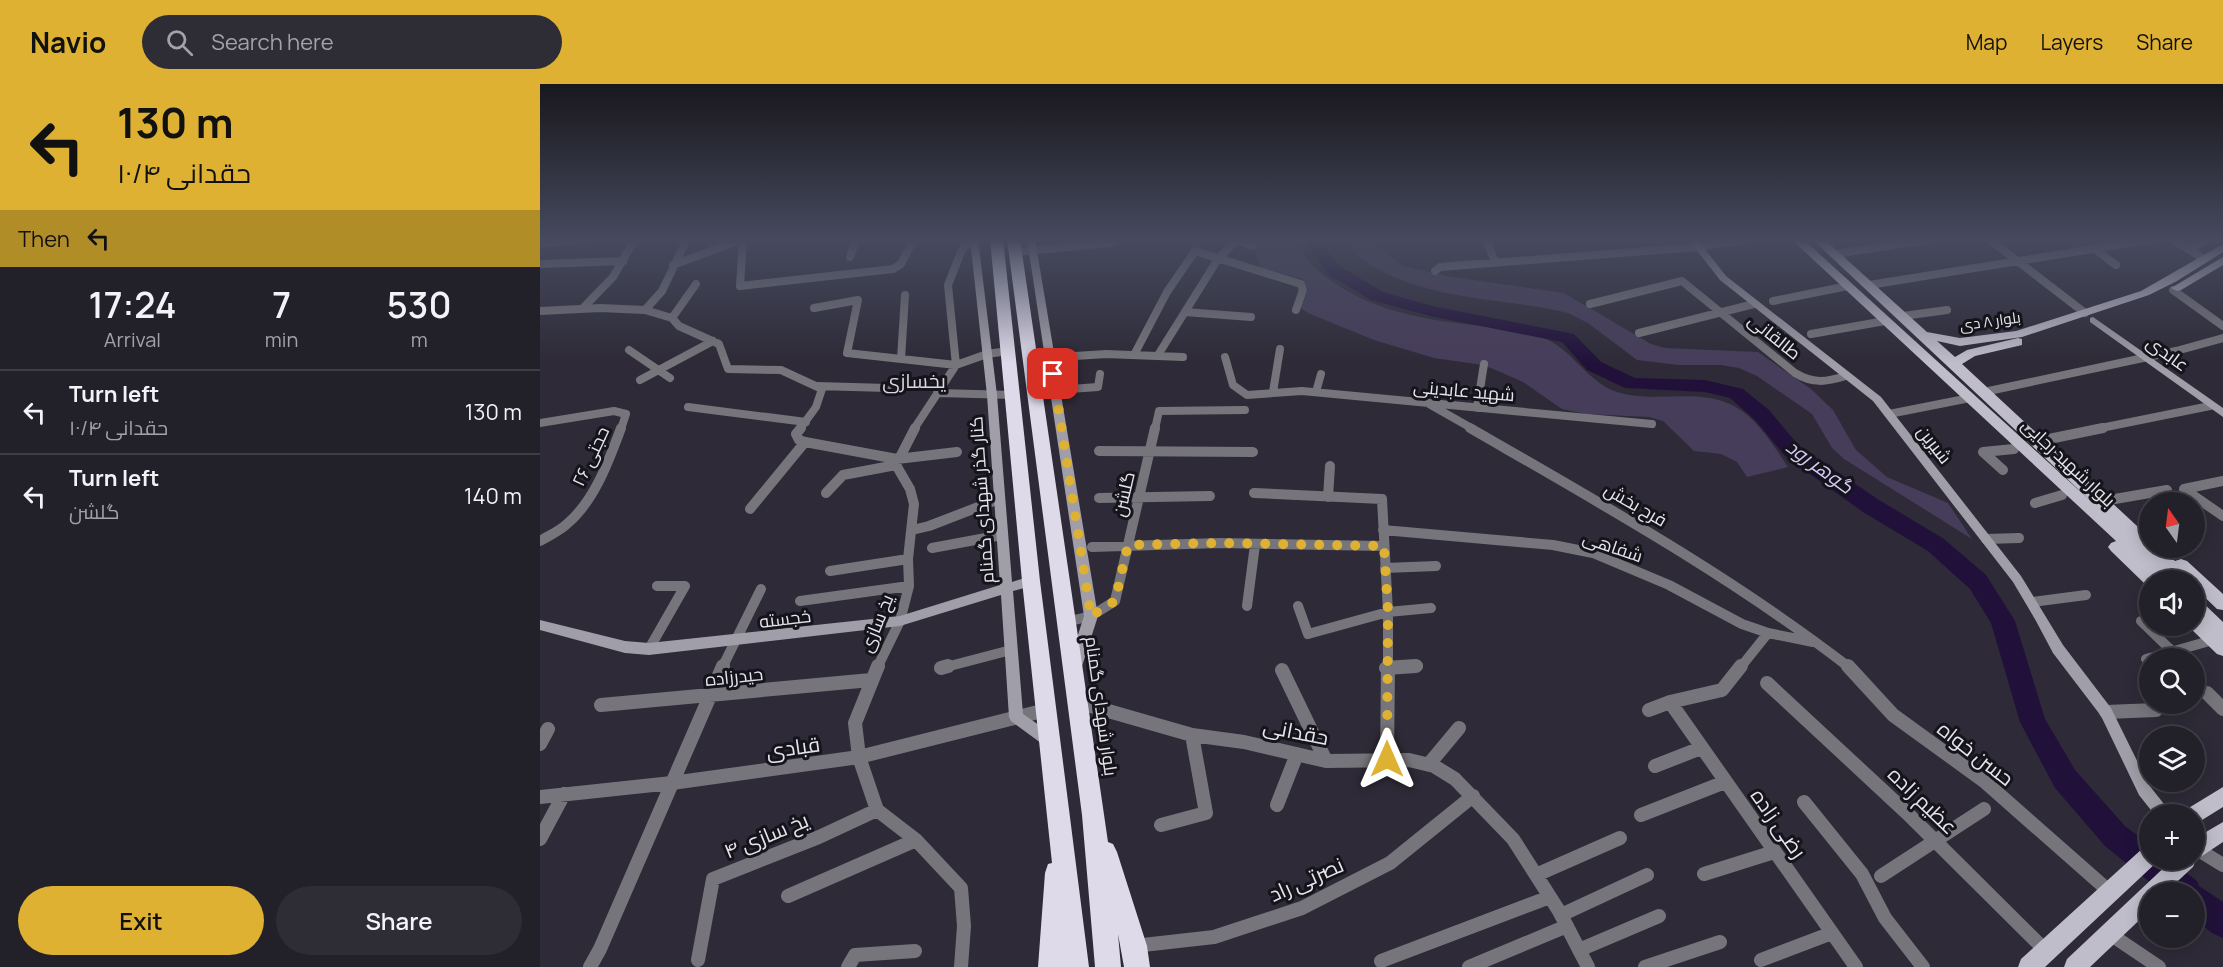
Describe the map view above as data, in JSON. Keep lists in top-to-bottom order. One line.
{"streets":{"highway":["بلوار شهدای گمنام"],"main road":["بلوار ۸ دی","بلوار شهید رجایی"],"street":["طالقانی","عابدی","شهید عابدینی","شیرین","حجتی ۲۶","گلشن","کنار گذر شهدای گمنام","فرح بخش","شفاهی","خجسته","یخ سازی","حیدرزاده","حقدانی","قبادی","حسن خواه","عظیم زاده","رضی زاده","یخ سازی ۴","نصرتی راد"]},"crossings":[["بلوار ۸ دی","عابدی"],["بلوار ۸ دی","بلوار شهید رجایی"],["طالقانی","شیرین"],["شهید عابدینی","فرح بخش"],["گلشن","بلوار شهدای گمنام"],["کنار گذر شهدای گمنام","خجسته"],["کنار گذر شهدای گمنام","قبادی"],["فرح بخش","شفاهی"],["فرح بخش","حسن خواه"],["شفاهی","حسن خواه"],["خجسته","یخ سازی"],["یخ سازی","حیدرزاده"],["یخ سازی","قبادی"],["یخ سازی","یخ سازی ۴"],["بلوار شهدای گمنام","حقدانی"],["حقدانی","نصرتی راد"]],"districts":["یخسازی"],"water":["گوهر رود"],"north":"top","page":{"header":"Navio","search":"Search here","nav":["Map","Layers","Share"],"turn":["130 m","حقدانی ۱۰/۴"],"then":"Then","eta":["17:24","Arrival","7","min","530","m"],"list":[{"name":"Turn left","note":"حقدانی ۱۰/۴","value":"130 m"},{"name":"Turn left","note":"گلشن","value":"140 m"}],"map_buttons":["+","−"],"buttons":["Exit","Share"]}}
